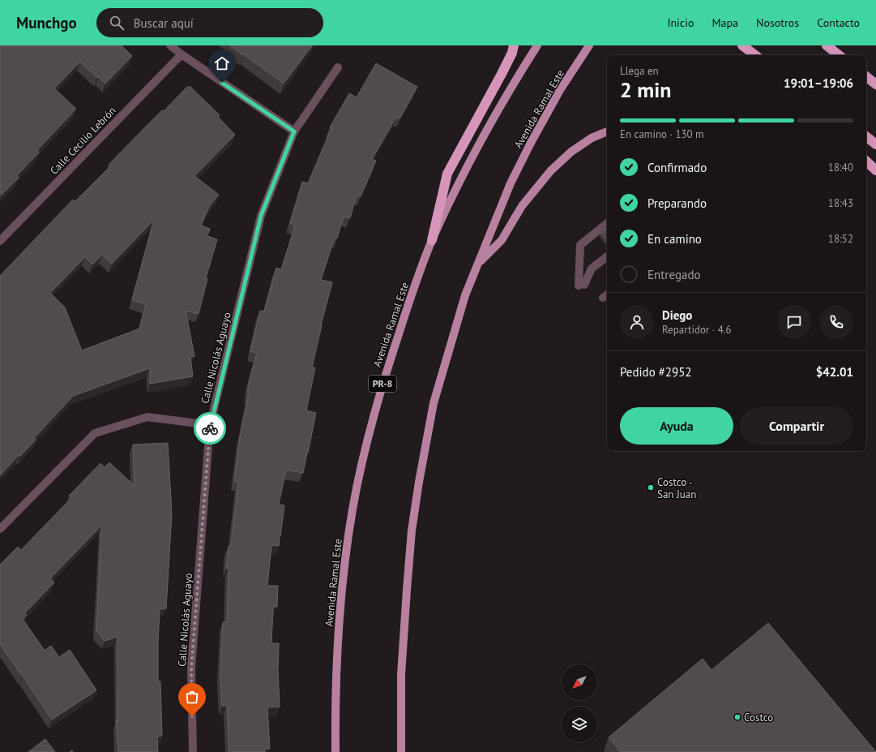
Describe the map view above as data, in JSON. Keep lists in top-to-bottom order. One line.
{"streets":{"main road":["Avenida Ramal Este","PR-8"],"street":["Calle Cecilio Lebrón","Calle Nicolás Aguayo"]},"places":["Costco - San Juan","Costco"],"north":"bottom left","page":{"header":"Munchgo","search":"Buscar aquí","nav":["Inicio","Mapa","Nosotros","Contacto"],"heading":["2 min","Llega en","19:01–19:06"],"panel":["Diego","Repartidor · 4.6","Pedido #2952","$42.01"],"bar":"En camino · 130 m","list":[["Confirmado","18:40"],["Preparando","18:43"],["En camino","18:52"],"Entregado"],"buttons":["Ayuda","Compartir"]}}
